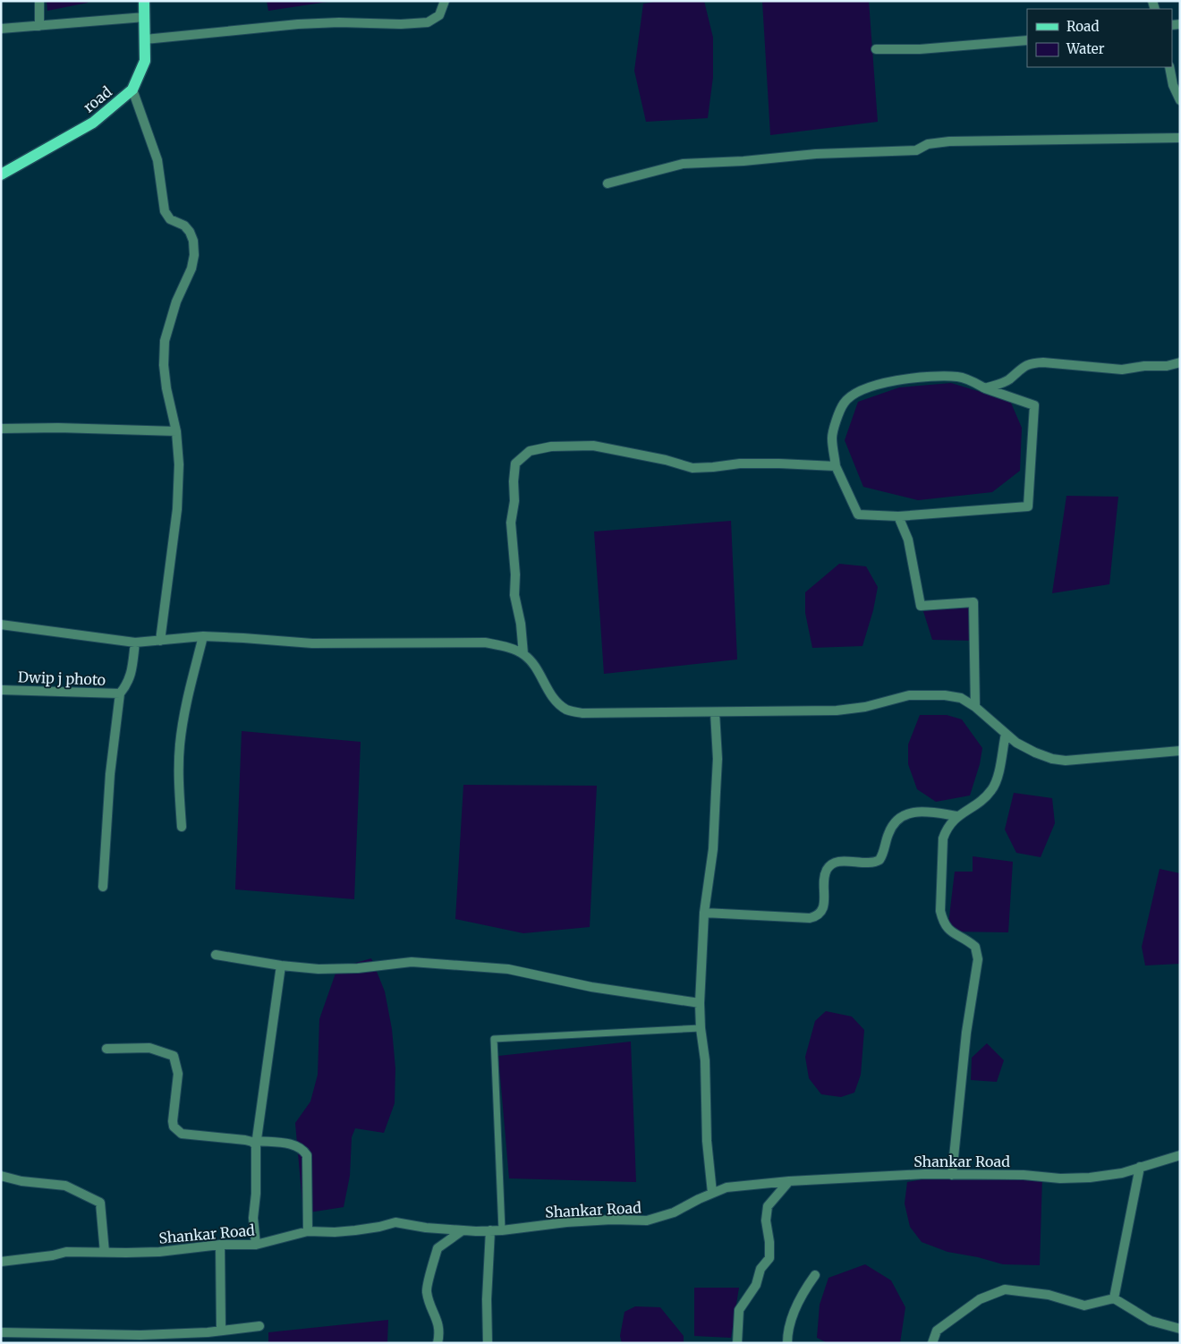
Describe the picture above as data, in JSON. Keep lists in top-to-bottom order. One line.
{"streets":{"main road":["road"],"street":["Dwip j photo","Shankar Road"]},"legend":["Road","Water"]}
